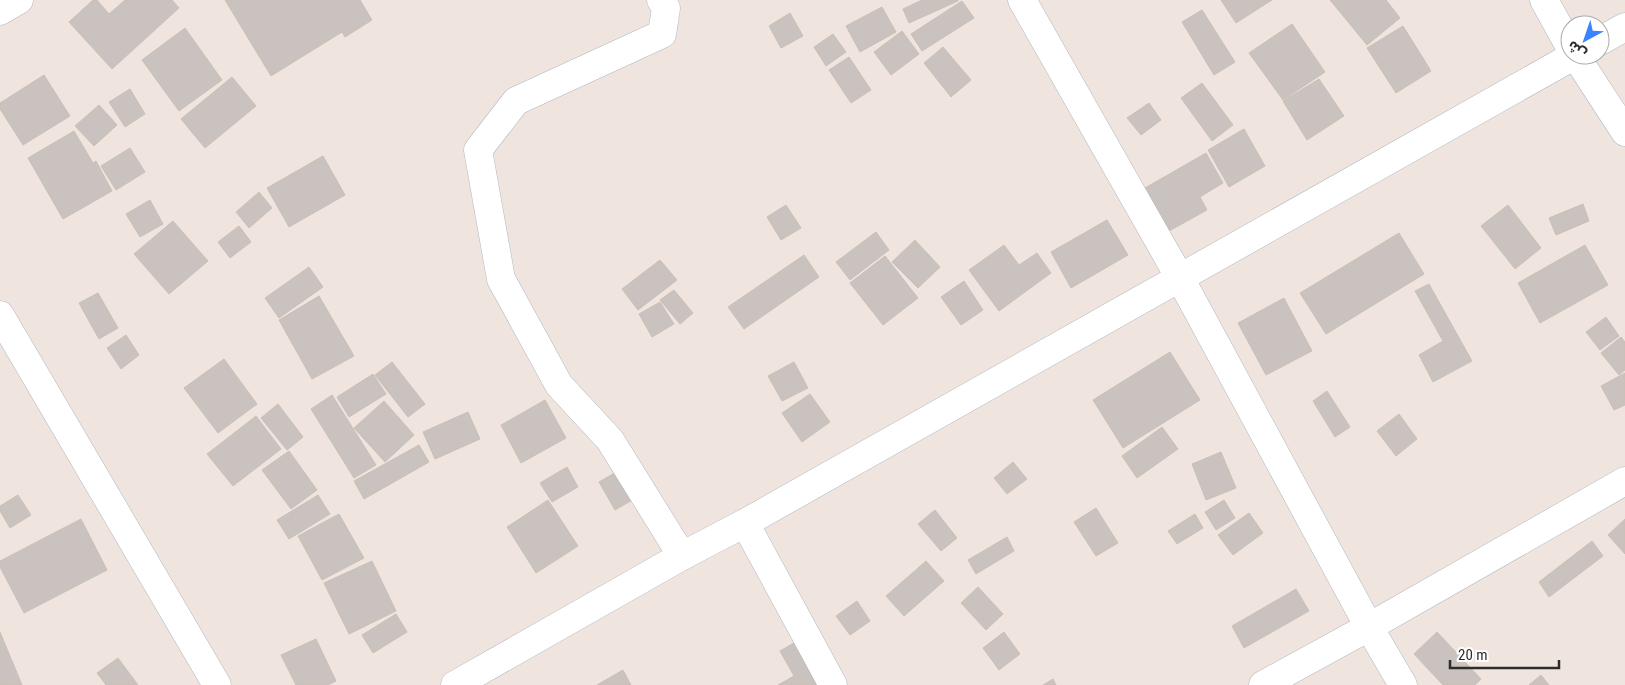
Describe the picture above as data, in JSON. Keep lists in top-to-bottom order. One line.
{"scale_bar":"20 m","north":"bottom left"}
